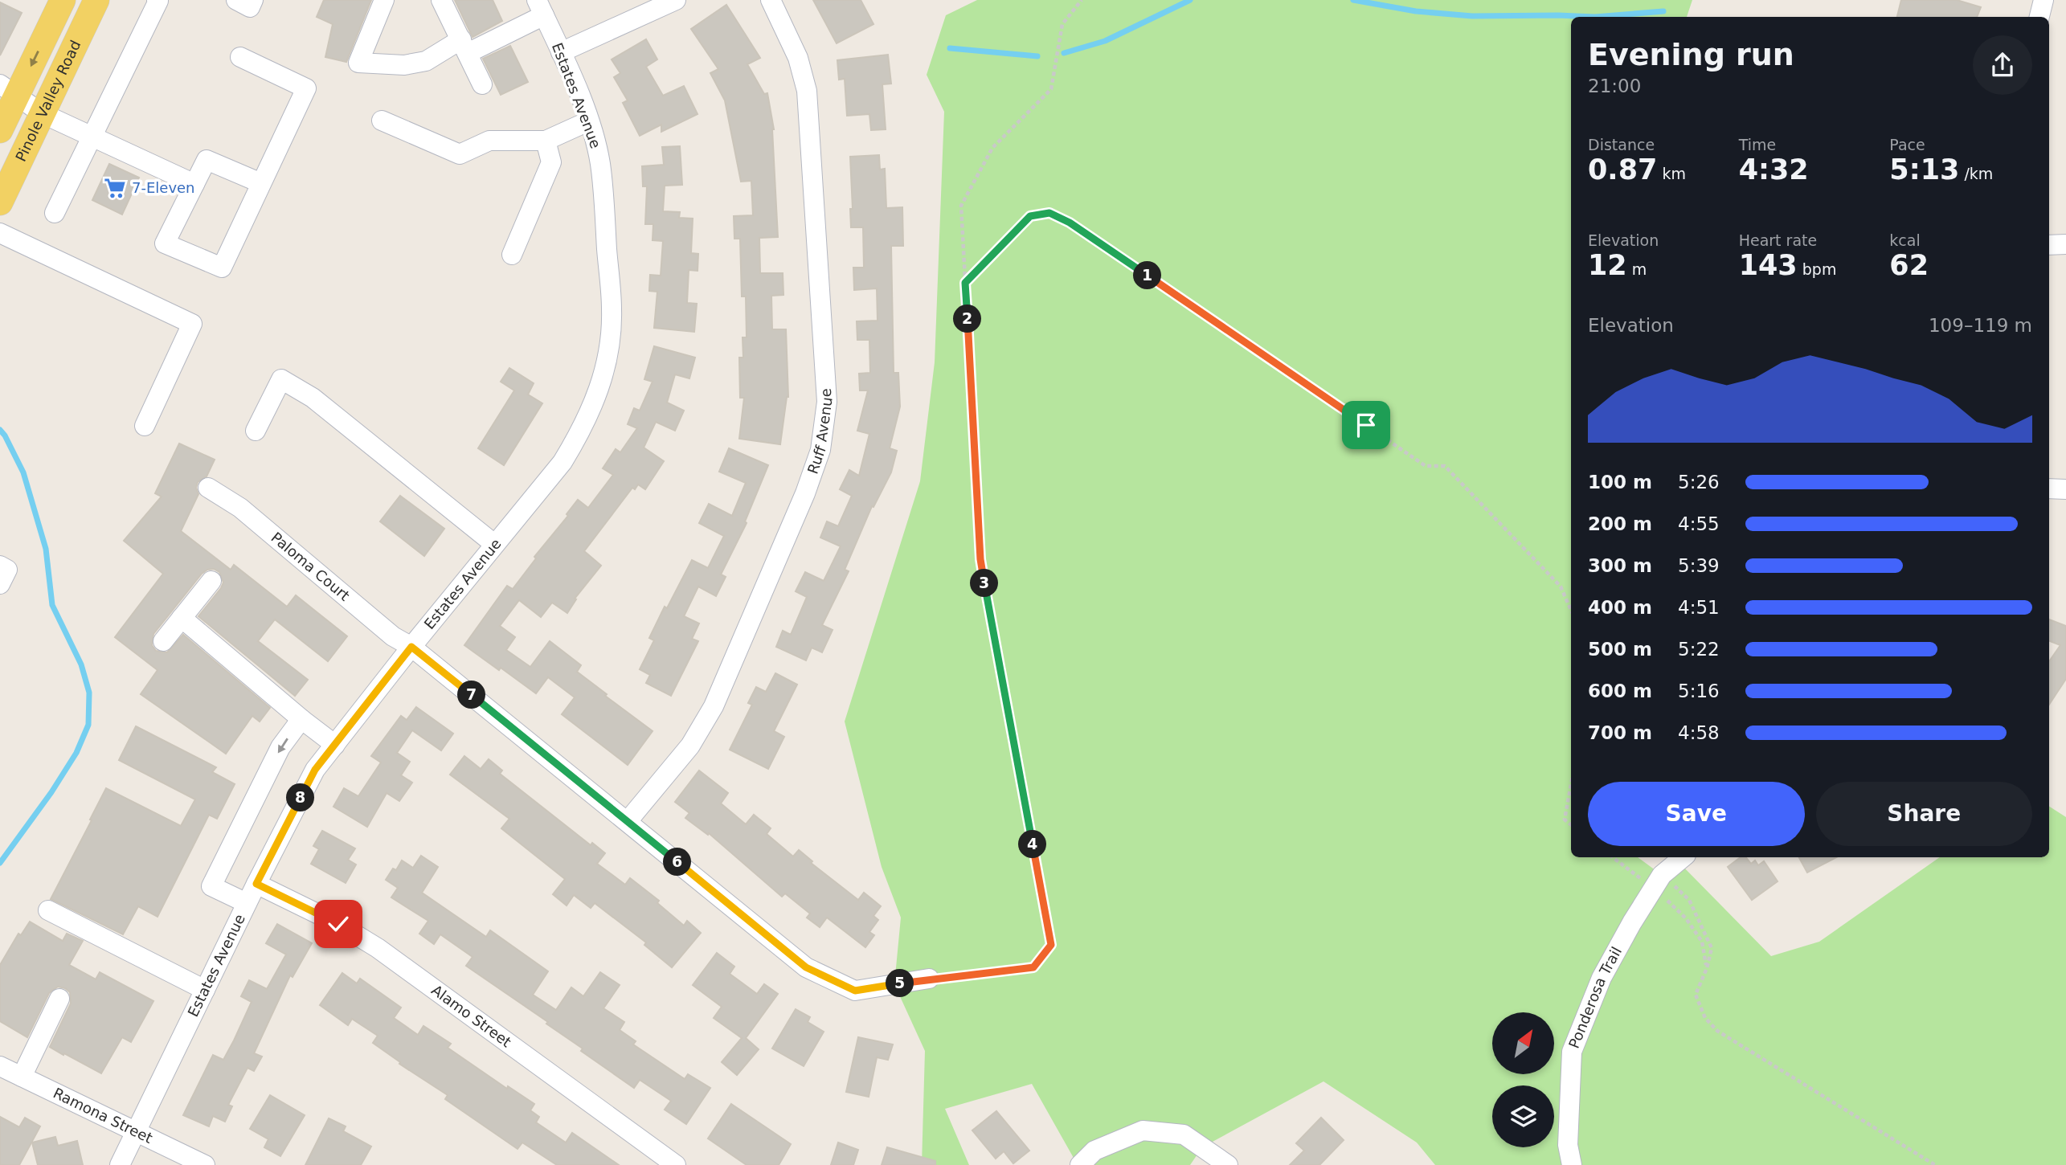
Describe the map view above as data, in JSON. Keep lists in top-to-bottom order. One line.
{"streets":{"main road":["Pinole Valley Road"],"street":["Estates Avenue","Ruff Avenue","Paloma Court","Ponderosa Trail","Alamo Street","Ramona Street"]},"crossings":[["Estates Avenue","Paloma Court"],["Estates Avenue","Alamo Street"],["Estates Avenue","Ramona Street"],["Ruff Avenue","Paloma Court"]],"places":{"supermarket":["7-Eleven"]},"north":"top right","page":{"heading":["Evening run","21:00"],"stats":[["Distance","0.87 km"],["Time","4:32"],["Pace","5:13 /km"],["Elevation","12 m"],["Heart rate","143 bpm"],["kcal","62"]],"pins":["1","2","3","7","8","4","6","5"],"chart":["Elevation","109–119 m"],"list":[{"name":"100 m","note":"5:26"},{"name":"200 m","note":"4:55"},{"name":"300 m","note":"5:39"},{"name":"400 m","note":"4:51"},{"name":"500 m","note":"5:22"},{"name":"600 m","note":"5:16"},{"name":"700 m","note":"4:58"}],"buttons":["Save","Share"]}}
